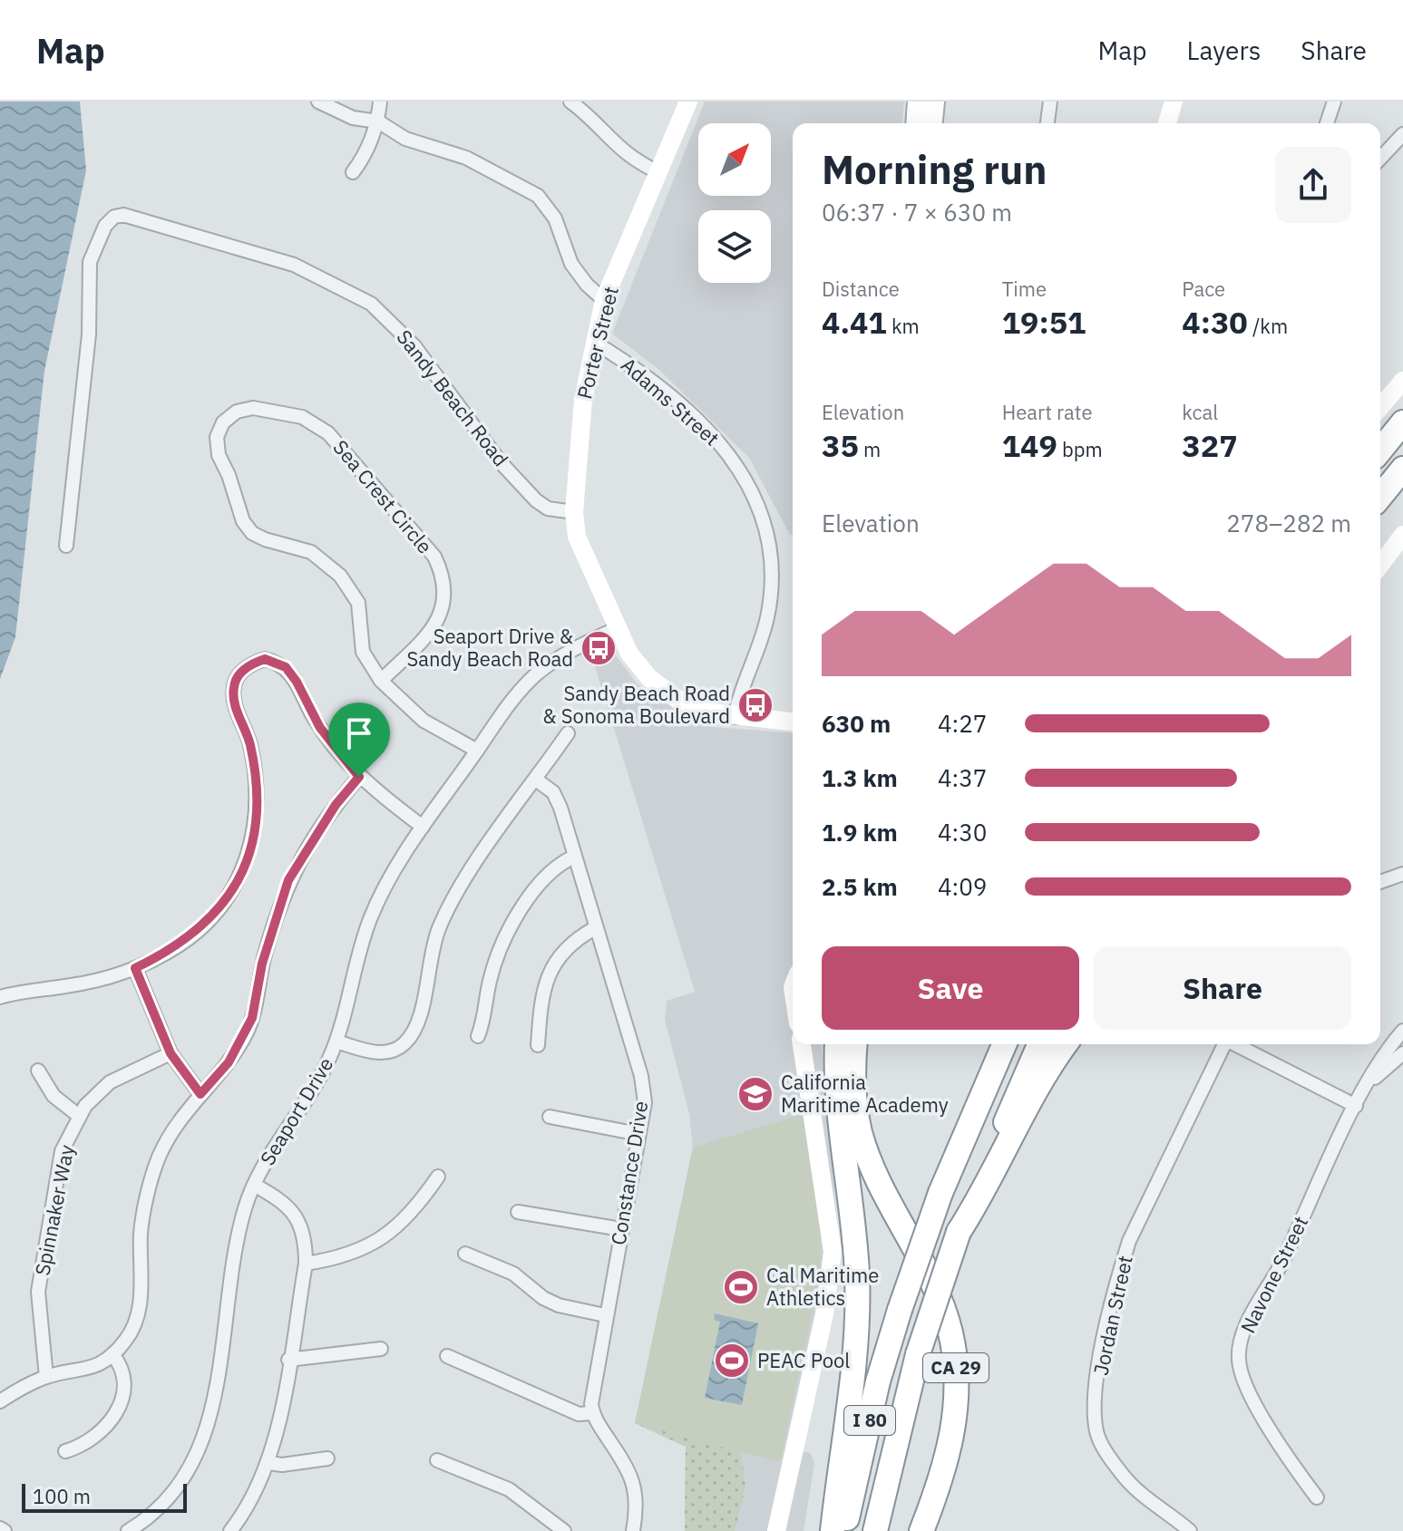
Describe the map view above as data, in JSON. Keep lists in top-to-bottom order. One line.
{"streets":{"highway":["CA 29","I 80"],"street":["Porter Street","Sandy Beach Road","Adams Street","Sea Crest Circle","Seaport Drive","Constance Drive","Spinnaker Way","Navone Street","Jordan Street"]},"crossings":[["Porter Street","Sandy Beach Road"],["Porter Street","Adams Street"],["Sea Crest Circle","Seaport Drive"]],"places":{"bus stop":["Seaport Drive & Sandy Beach Road","Sandy Beach Road & Sonoma Boulevard"],"school or university":["California Maritime Academy"],"sports":["Cal Maritime Athletics","PEAC Pool"]},"scale_bar":"100 m","north":"top right","page":{"header":"Map","nav":["Map","Layers","Share"],"heading":["Morning run","06:37 · 7 × 630 m"],"stats":[["Distance","4.41 km"],["Time","19:51"],["Pace","4:30 /km"],["Elevation","35 m"],["Heart rate","149 bpm"],["kcal","327"]],"chart":["Elevation","278–282 m"],"list":[{"name":"630 m","note":"4:27"},{"name":"1.3 km","note":"4:37"},{"name":"1.9 km","note":"4:30"},{"name":"2.5 km","note":"4:09"}],"buttons":["Save","Share"],"scale":"100 m"}}
